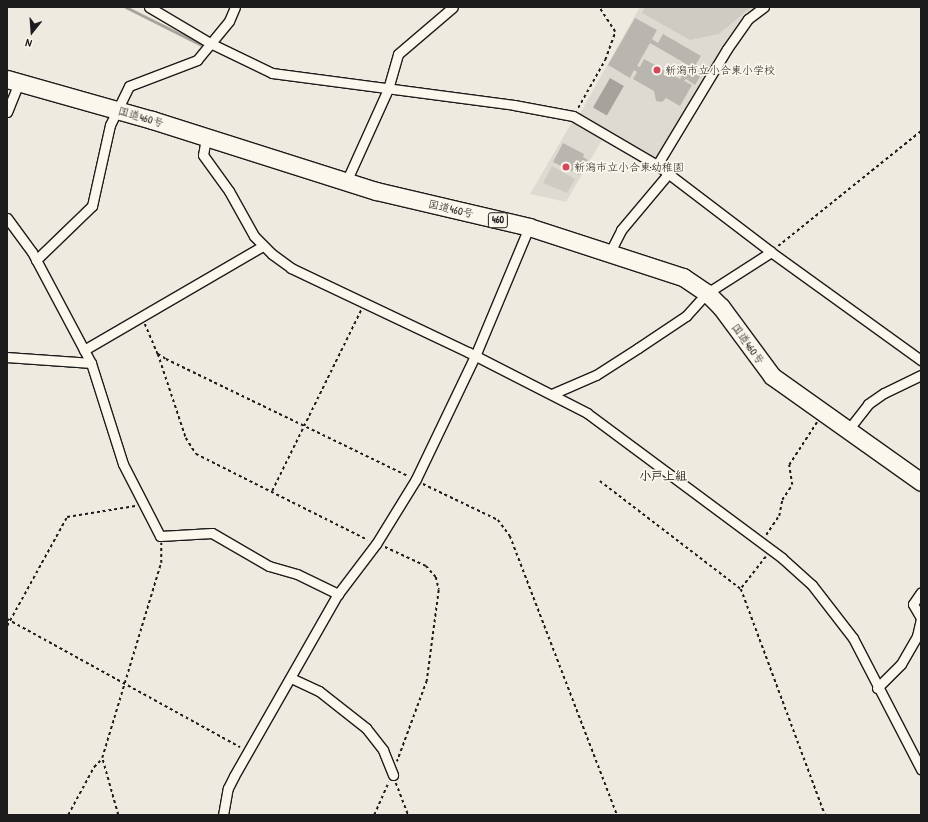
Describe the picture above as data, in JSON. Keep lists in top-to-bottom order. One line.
{"streets":{"highway":["国道460号","460"]},"districts":["小戸上組"],"places":["新潟市立小合東小学校","新潟市立小合東幼稚園"],"north":"bottom"}
